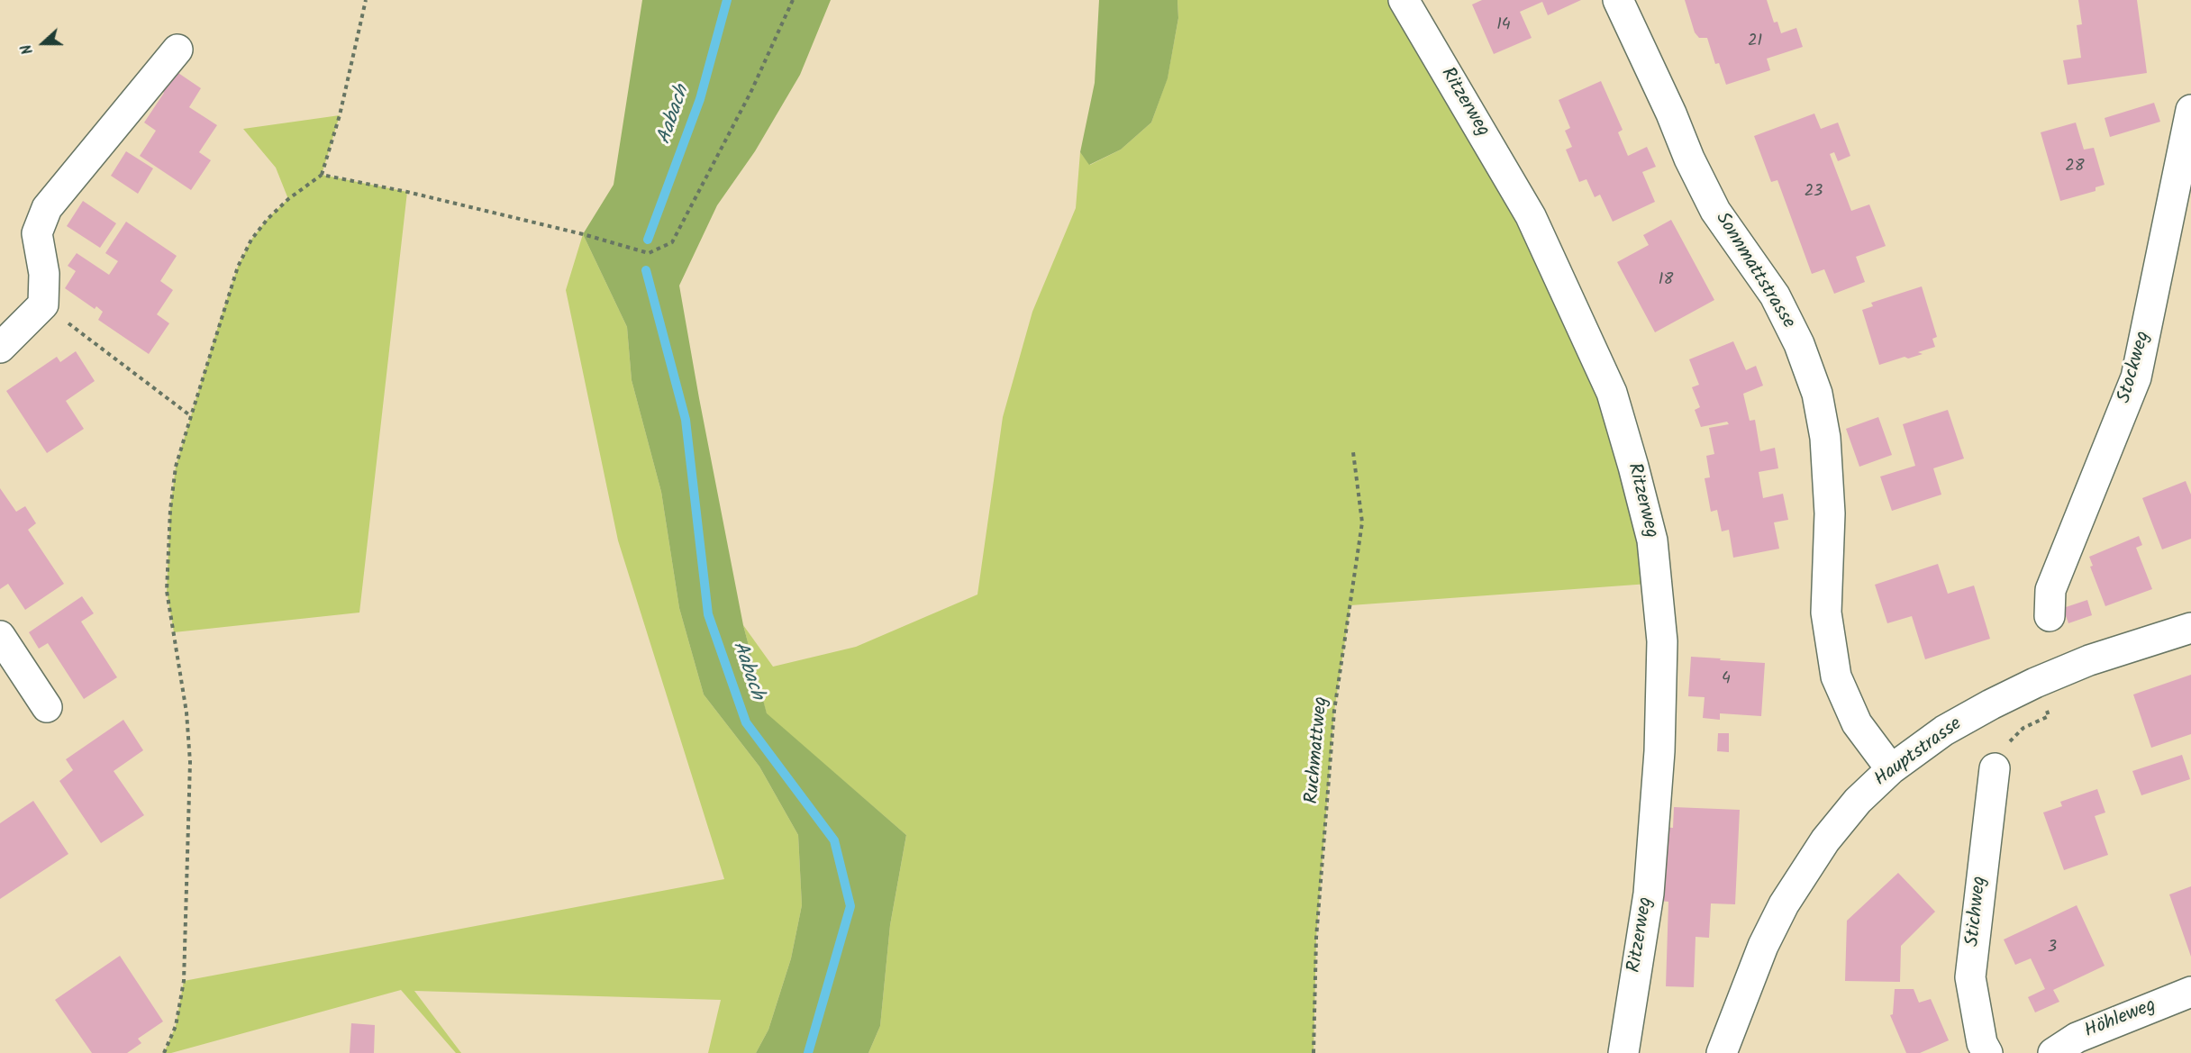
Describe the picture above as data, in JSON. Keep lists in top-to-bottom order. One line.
{"streets":{"street":["Ritzerweg","Sonnmattstrasse","Stockweg","Hauptstrasse","Stichweg","Höhleweg"],"path":["Ruchmattweg"]},"crossings":[["Sonnmattstrasse","Hauptstrasse"]],"water":["Aabach"],"house_numbers":["14","21","28","23","18","4","3"],"north":"left"}
